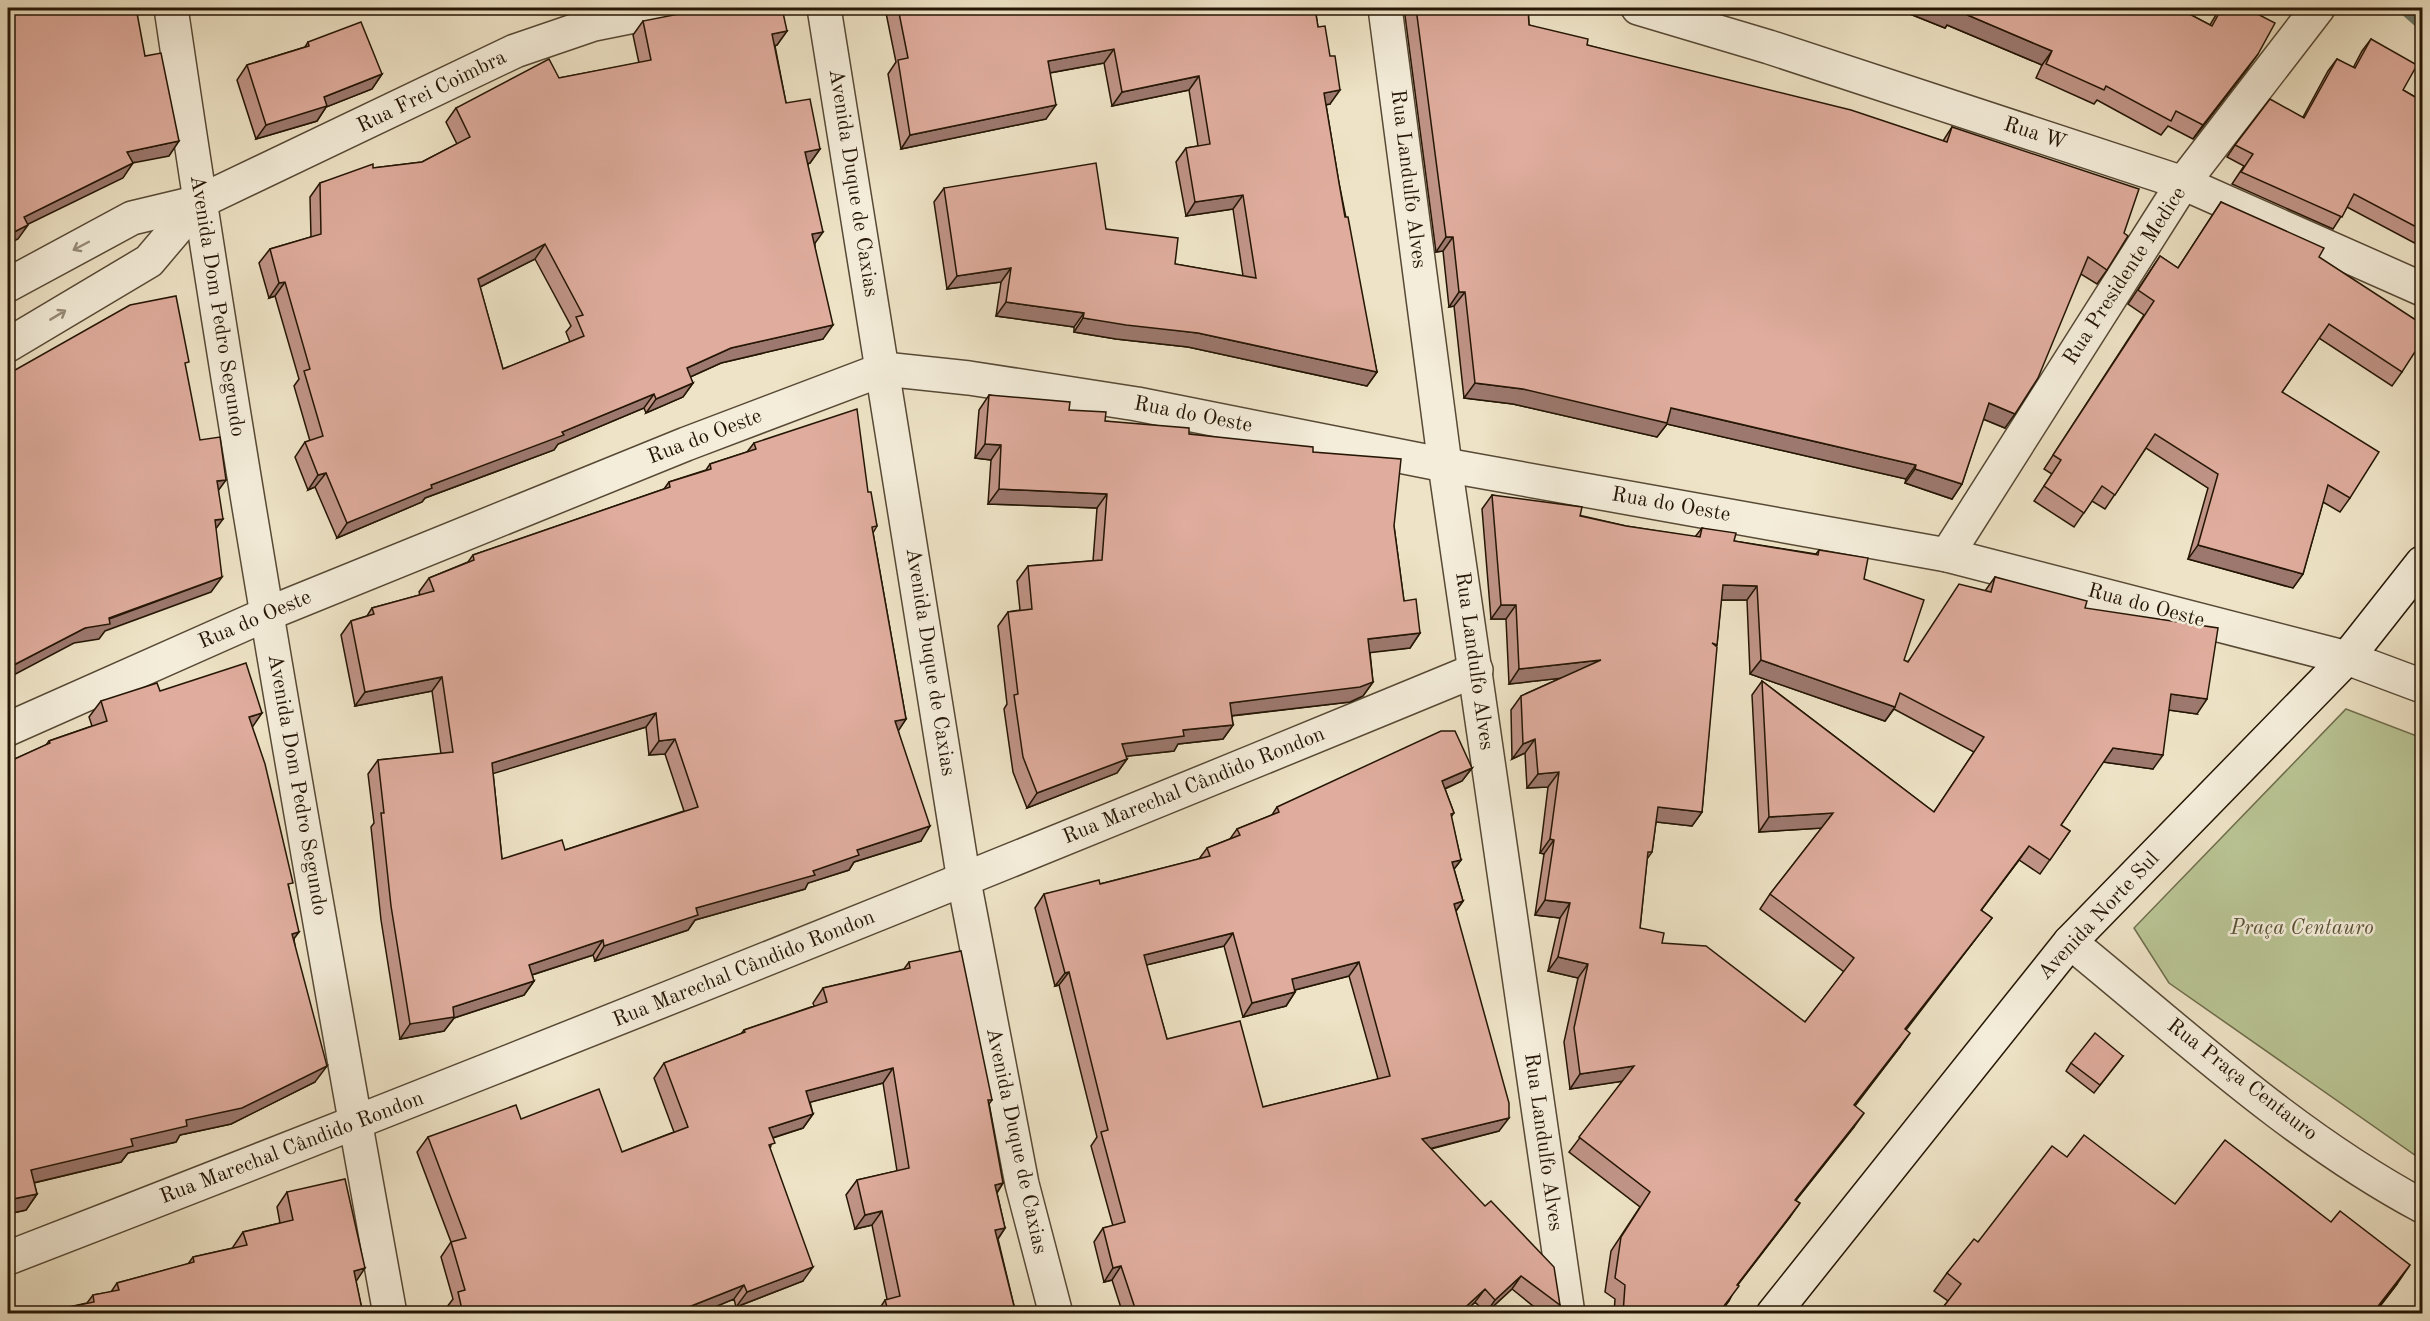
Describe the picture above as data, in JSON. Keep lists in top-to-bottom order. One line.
{"streets":{"street":["Rua Frei Coimbra","Rua W","Rua Landulfo Alves","Avenida Duque de Caxias","Rua Presidente Medice","Avenida Dom Pedro Segundo","Rua do Oeste","Rua Marechal Cândido Rondon","Avenida Norte Sul","Rua Praça Centauro"]},"crossings":[["Rua Frei Coimbra","Avenida Dom Pedro Segundo"],["Rua W","Rua Presidente Medice"],["Rua Landulfo Alves","Rua do Oeste"],["Rua Landulfo Alves","Rua Marechal Cândido Rondon"],["Avenida Duque de Caxias","Rua do Oeste"],["Avenida Duque de Caxias","Rua Marechal Cândido Rondon"],["Rua Presidente Medice","Rua do Oeste"],["Avenida Dom Pedro Segundo","Rua do Oeste"],["Avenida Dom Pedro Segundo","Rua Marechal Cândido Rondon"],["Rua do Oeste","Avenida Norte Sul"],["Avenida Norte Sul","Rua Praça Centauro"]],"parks":["Praça Centauro"]}
